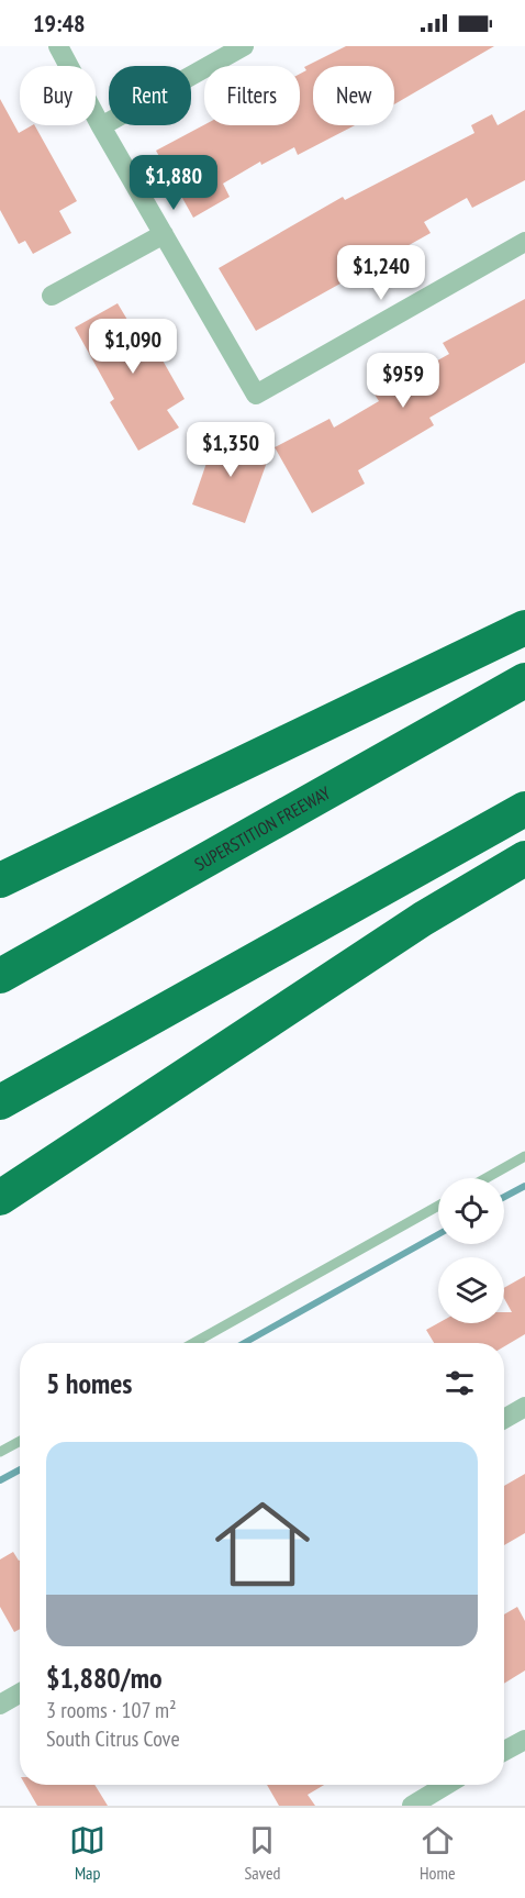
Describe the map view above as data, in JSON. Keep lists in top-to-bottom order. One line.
{"streets":{"highway":["SUPERSTITION FREEWAY"]},"page":{"status":"19:48","chip":["Buy","Rent","Filters","New"],"price":["$1,880","$1,240","$1,090","$959","$1,350"],"heading":"5 homes","list":[{"name":"$1,880/mo","note":"3 rooms · 107 m² · South Citrus Cove"}],"tabs":["Map","Saved","Home"]}}
